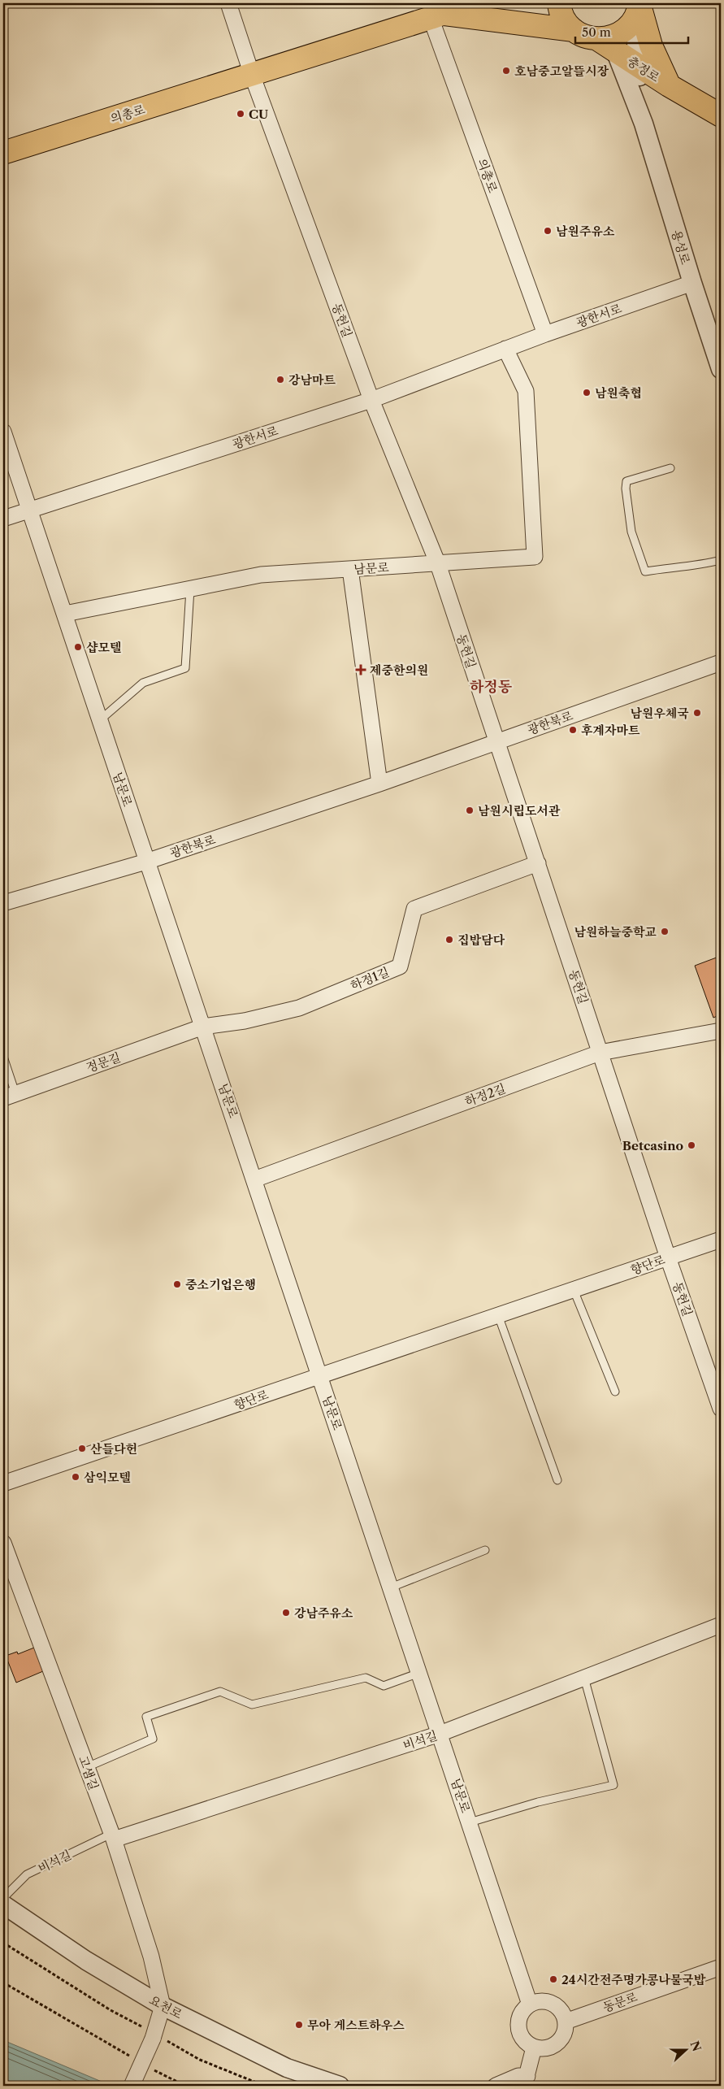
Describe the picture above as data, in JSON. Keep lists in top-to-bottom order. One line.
{"streets":{"main road":["충정로","의총로"],"street":["용성로","광한서로","동헌길","남문로","광한북로","하정1길","정문길","하정2길","향단로","비석길","고샘길","동문로","요천로"]},"crossings":[["충정로","용성로"],["의총로","광한서로"],["의총로","동헌길"],["용성로","광한서로"],["광한서로","동헌길"],["광한서로","남문로"],["동헌길","남문로"],["동헌길","광한북로"],["동헌길","하정1길"],["동헌길","하정2길"],["동헌길","향단로"],["남문로","광한북로"],["남문로","하정1길"],["남문로","정문길"],["남문로","하정2길"],["남문로","향단로"],["남문로","비석길"],["남문로","동문로"],["하정1길","정문길"],["비석길","고샘길"],["고샘길","요천로"]],"districts":["하정동"],"places":{"other":["호남중고알뜰시장","CU","남원주유소","강남마트","남원축협","샵모텔","남원우체국","후계자마트","남원시립도서관","남원하늘중학교","집밥담다","Betcasino","중소기업은행","산들다헌","삼익모텔","강남주유소","24시간전주명가콩나물국밥","무아 게스트하우스"],"health":["제중한의원"]},"scale_bar":"50 m","north":"right"}
